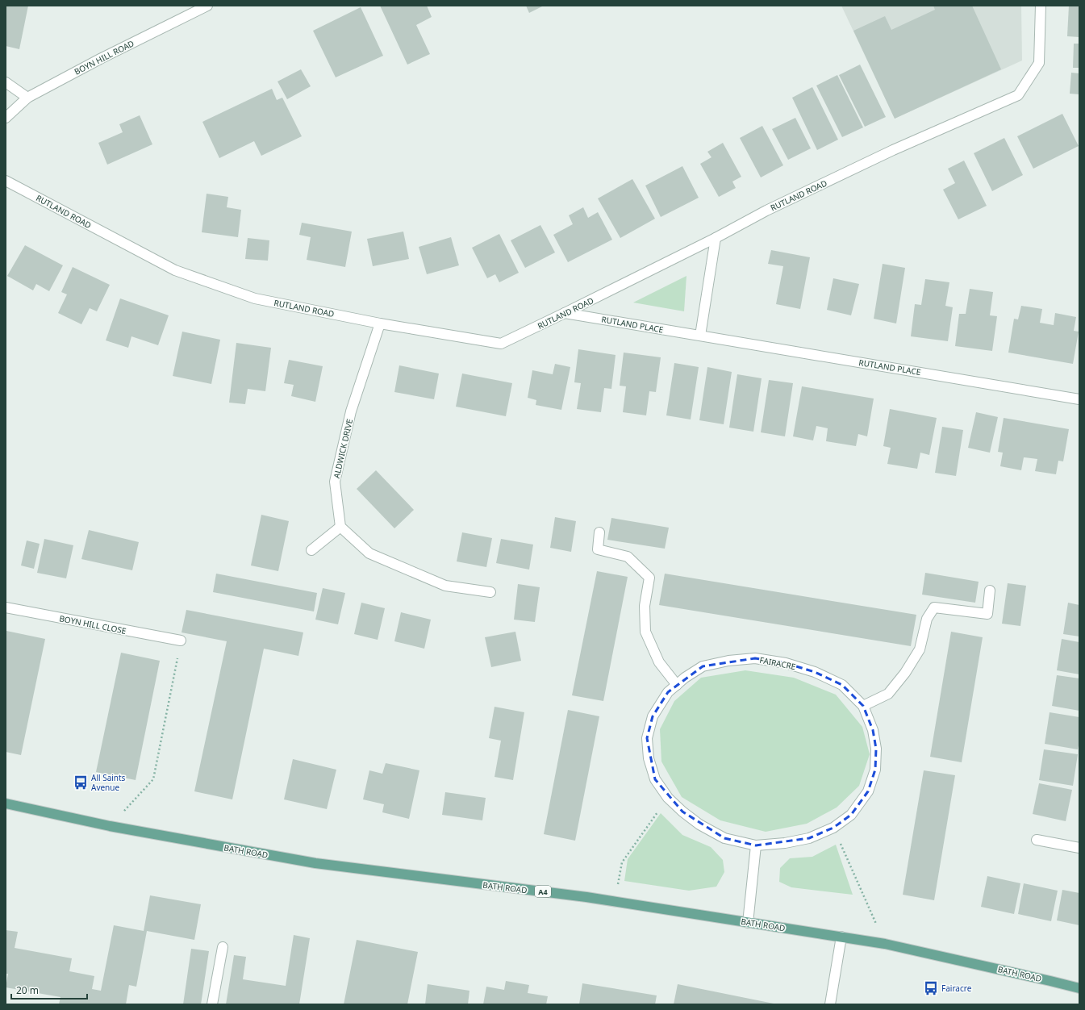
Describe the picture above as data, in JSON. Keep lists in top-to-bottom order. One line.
{"streets":{"main road":["BATH ROAD","A4"],"street":["BOYN HILL ROAD","RUTLAND ROAD","RUTLAND PLACE","ALDWICK DRIVE","BOYN HILL CLOSE","FAIRACRE"]},"crossings":[["RUTLAND ROAD","RUTLAND PLACE"],["RUTLAND ROAD","ALDWICK DRIVE"]],"places":{"bus stop":["All Saints Avenue","Fairacre"]},"scale_bar":"20 m"}
